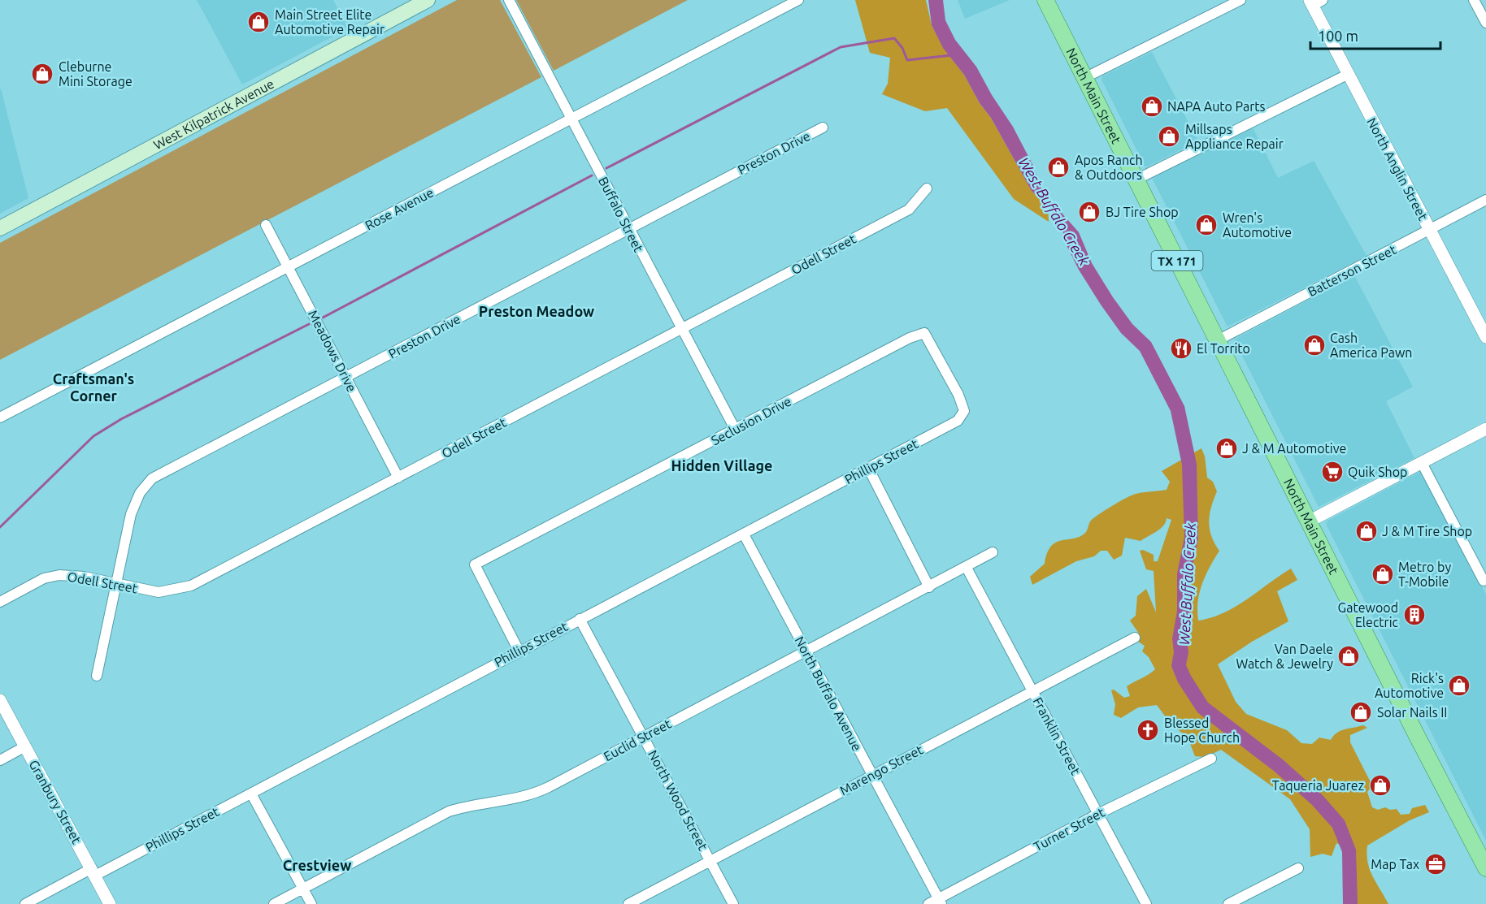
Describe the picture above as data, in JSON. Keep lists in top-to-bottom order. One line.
{"streets":{"main road":["North Main Street","West Kilpatrick Avenue","TX 171"],"street":["Preston Drive","North Anglin Street","Rose Avenue","Buffalo Street","Odell Street","Batterson Street","Meadows Drive","Seclusion Drive","Phillips Street","North Buffalo Avenue","Franklin Street","Euclid Street","Marengo Street","North Wood Street","Granbury Street","Turner Street"]},"crossings":[["North Main Street","Batterson Street"],["Preston Drive","Buffalo Street"],["Preston Drive","Odell Street"],["Preston Drive","Meadows Drive"],["North Anglin Street","Batterson Street"],["Rose Avenue","Buffalo Street"],["Rose Avenue","Meadows Drive"],["Buffalo Street","Odell Street"],["Buffalo Street","Seclusion Drive"],["Odell Street","Meadows Drive"],["Seclusion Drive","Phillips Street"],["Phillips Street","North Buffalo Avenue"],["Phillips Street","North Wood Street"],["Phillips Street","Granbury Street"],["North Buffalo Avenue","Euclid Street"],["North Buffalo Avenue","Marengo Street"],["North Buffalo Avenue","Turner Street"],["Franklin Street","Euclid Street"],["Franklin Street","Marengo Street"],["Franklin Street","Turner Street"],["Euclid Street","North Wood Street"],["Marengo Street","North Wood Street"]],"districts":["Preston Meadow","Craftsman's Corner","Hidden Village","Crestview"],"water":["West Buffalo Creek"],"places":{"shop":["Main Street Elite Automotive Repair","Cleburne Mini Storage","NAPA Auto Parts","Millsaps Appliance Repair","Apos Ranch & Outdoors","BJ Tire Shop","Wren's Automotive","Cash America Pawn","J & M Automotive","J & M Tire Shop","Metro by T-Mobile","Van Daele Watch & Jewelry","Rick's Automotive","Solar Nails II","Taqueria Juarez"],"restaurant":["El Torrito"],"supermarket":["Quik Shop"],"building":["Gatewood Electric"],"church":["Blessed Hope Church"],"office":["Map Tax"]},"scale_bar":"100 m"}
